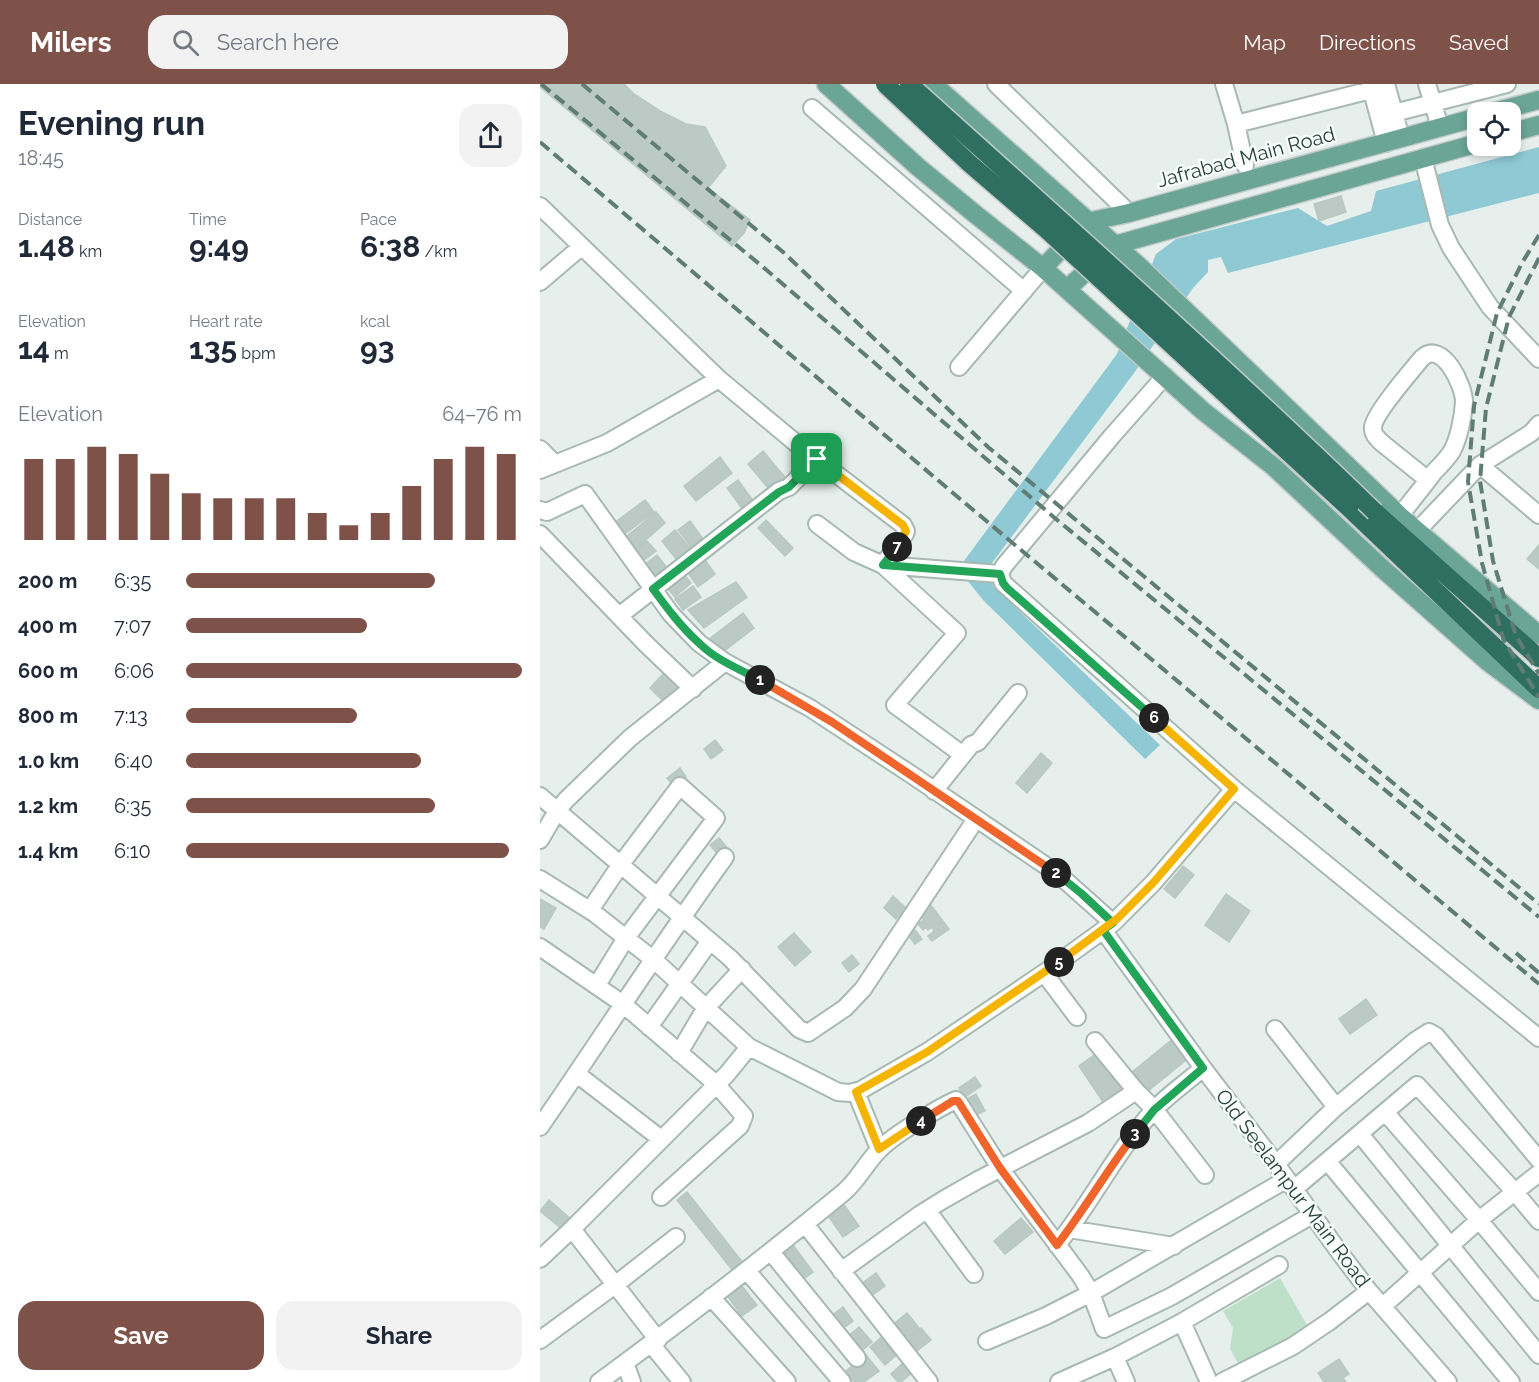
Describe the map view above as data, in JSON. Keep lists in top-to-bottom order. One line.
{"streets":{"main road":["Jafrabad Main Road"],"street":["Old Seelampur Main Road"]},"page":{"header":"Milers","search":"Search here","nav":["Map","Directions","Saved"],"heading":["Evening run","18:45"],"stats":[["Distance","1.48 km"],["Time","9:49"],["Pace","6:38 /km"],["Elevation","14 m"],["Heart rate","135 bpm"],["kcal","93"]],"chart":["Elevation","64–76 m"],"pins":["7","1","6","2","5","4","3"],"list":[{"name":"200 m","note":"6:35"},{"name":"400 m","note":"7:07"},{"name":"600 m","note":"6:06"},{"name":"800 m","note":"7:13"},{"name":"1.0 km","note":"6:40"},{"name":"1.2 km","note":"6:35"},{"name":"1.4 km","note":"6:10"}],"buttons":["Save","Share"]}}
